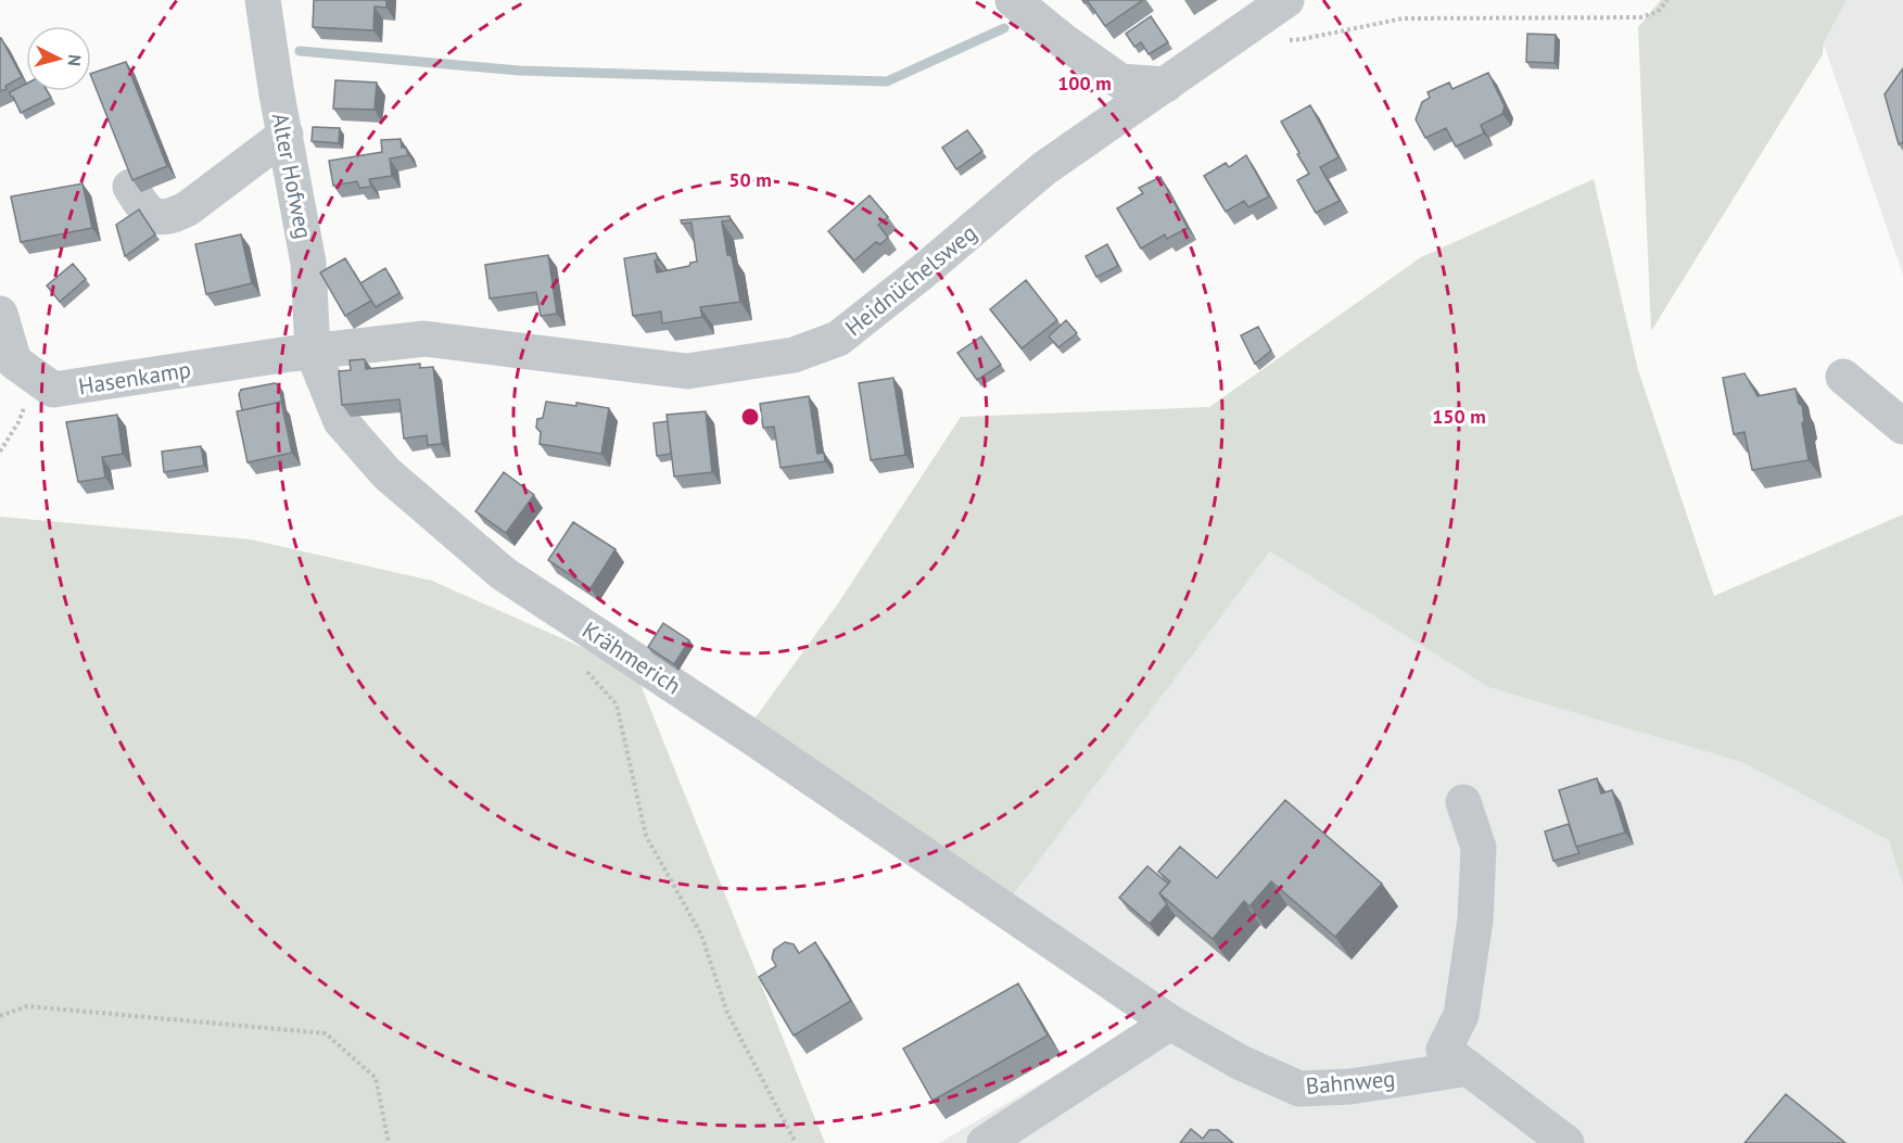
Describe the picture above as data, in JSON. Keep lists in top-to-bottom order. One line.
{"streets":{"street":["Alter Hofweg","Heidnüchelsweg","Hasenkamp","Krähmerich","Bahnweg"]},"crossings":[["Alter Hofweg","Heidnüchelsweg"],["Alter Hofweg","Hasenkamp"],["Alter Hofweg","Krähmerich"],["Heidnüchelsweg","Hasenkamp"],["Heidnüchelsweg","Krähmerich"],["Hasenkamp","Krähmerich"],["Krähmerich","Bahnweg"]],"north":"right","rings":["100 m","50 m","150 m"]}
